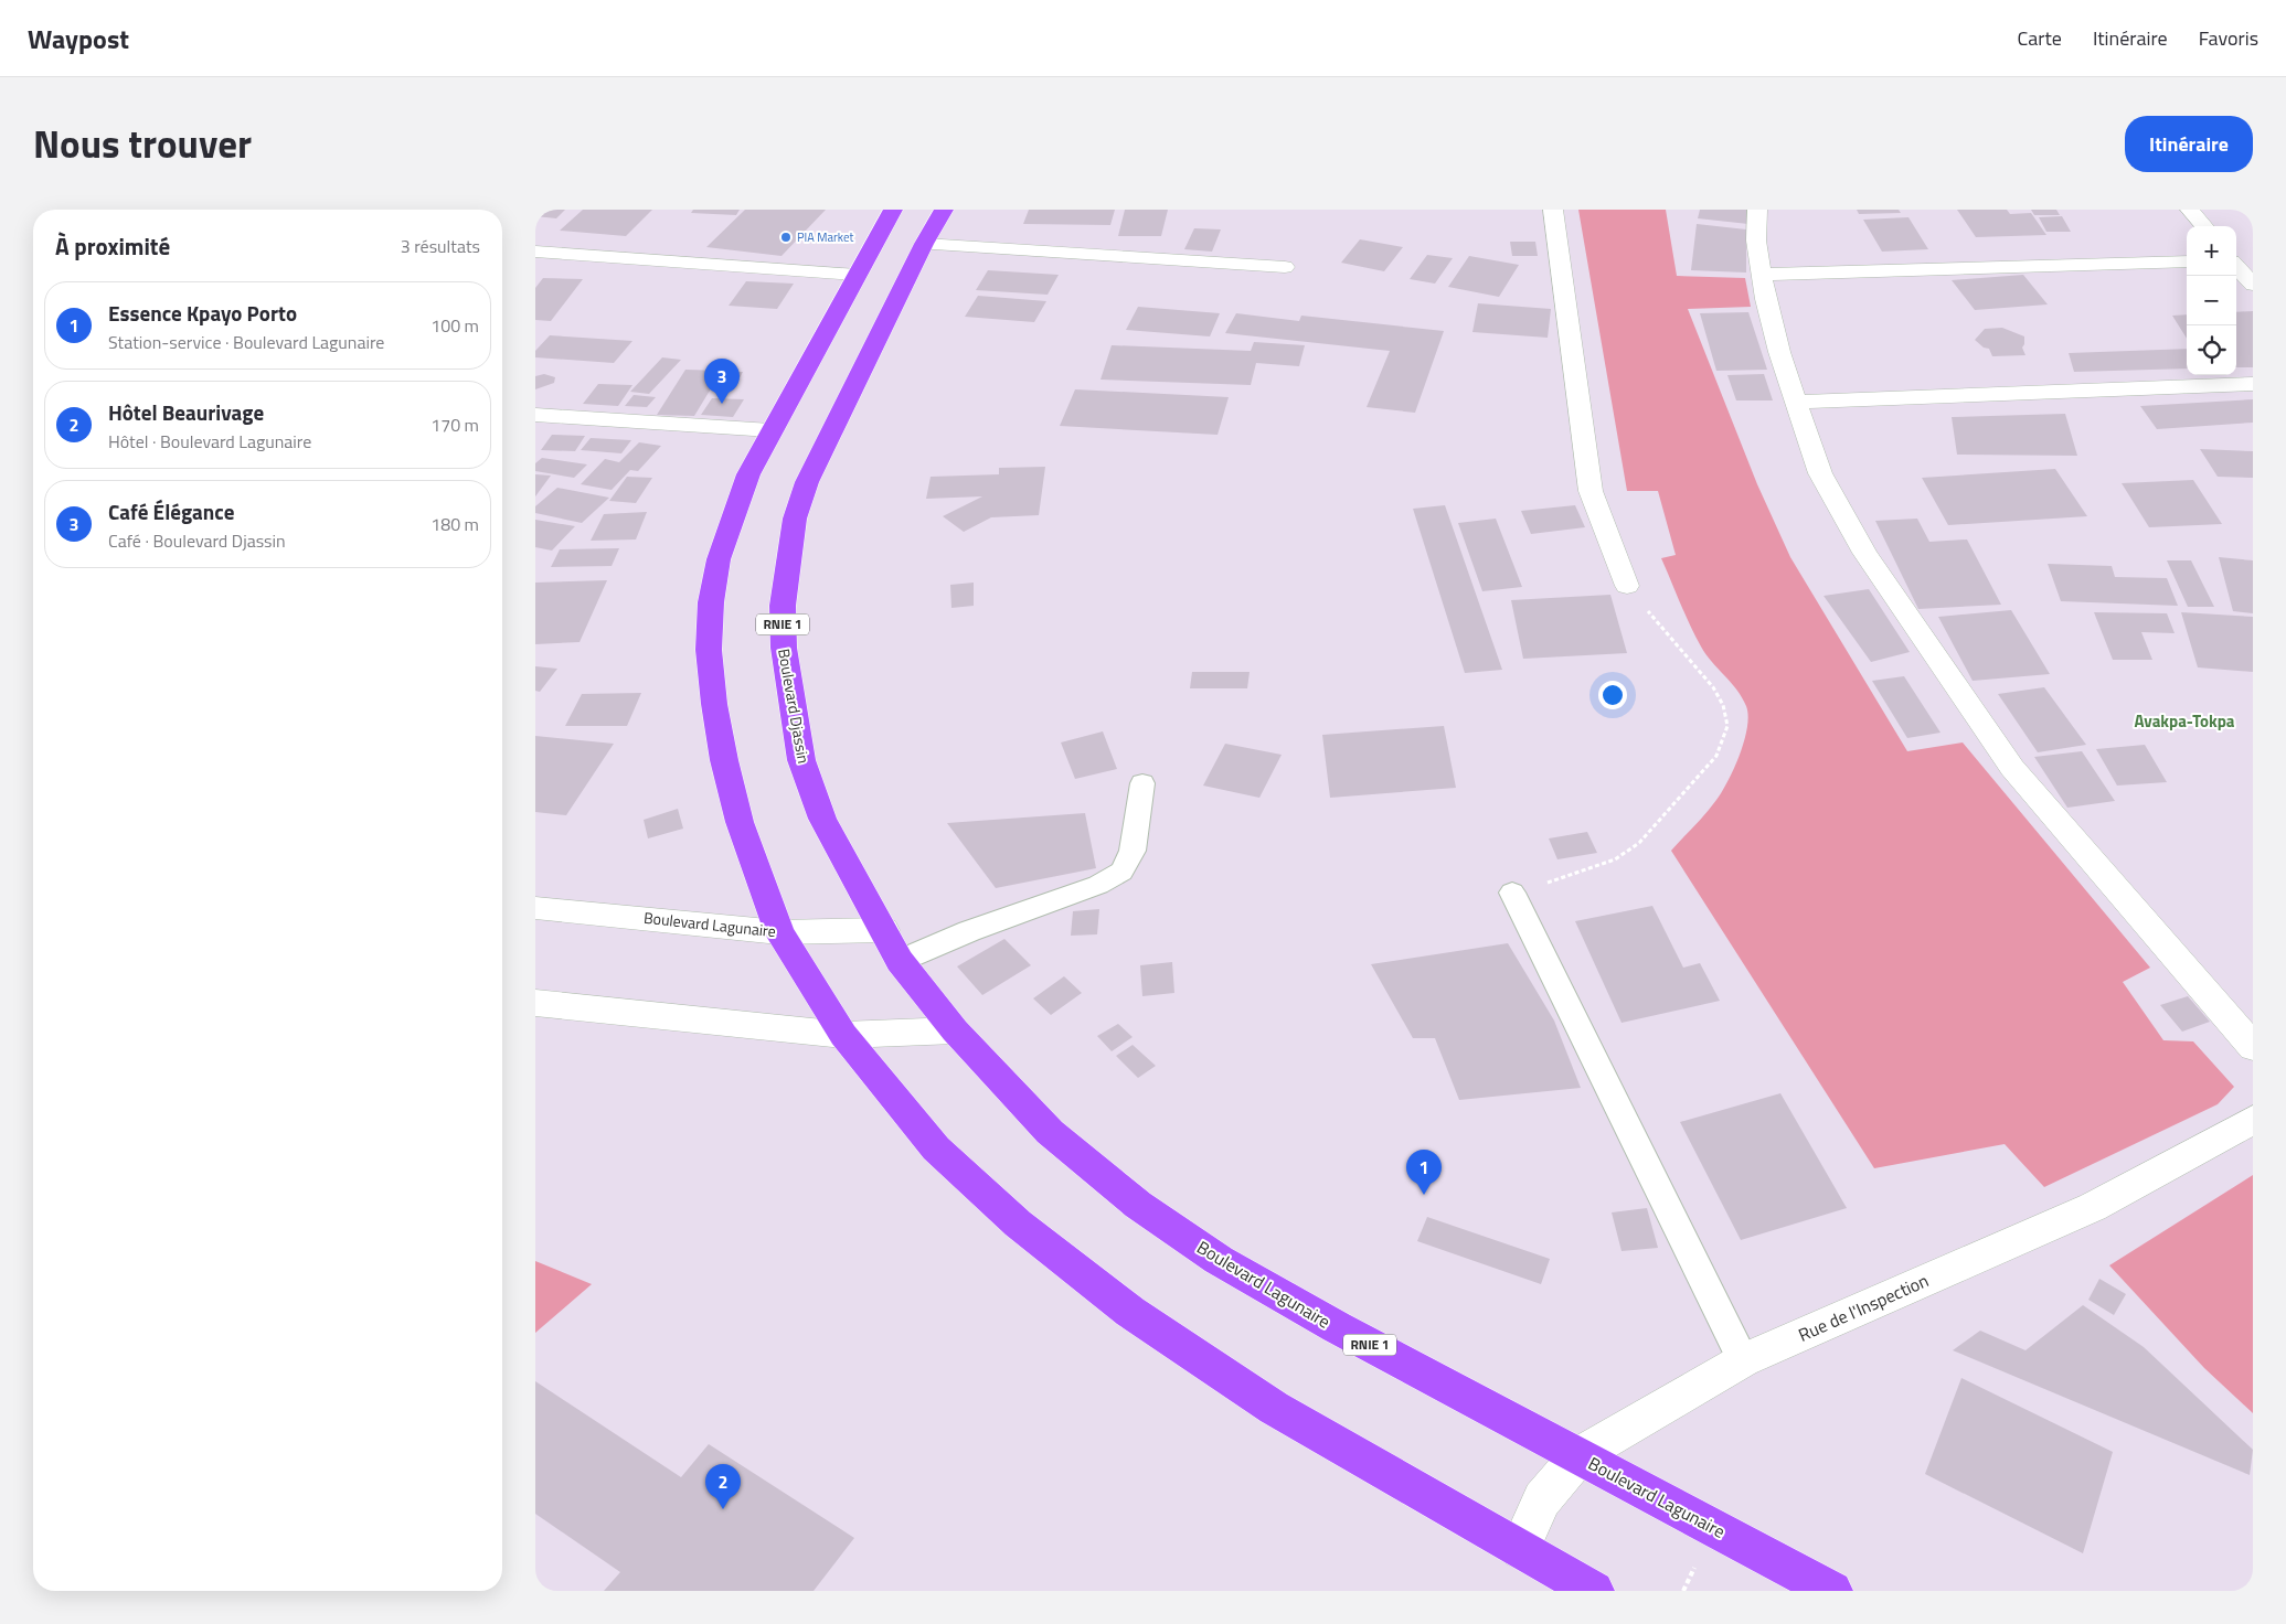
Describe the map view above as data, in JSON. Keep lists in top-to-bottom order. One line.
{"streets":{"highway":["RNIE 1","Boulevard Djassin","Boulevard Lagunaire"],"street":["Rue de l'Inspection"]},"crossings":[["Boulevard Djassin","Boulevard Lagunaire"],["Boulevard Lagunaire","Rue de l'Inspection"]],"districts":["Avakpa-Tokpa"],"places":["PIA Market"],"page":{"header":"Waypost","nav":["Carte","Itinéraire","Favoris"],"title":"Nous trouver","buttons":"Itinéraire","heading":["À proximité","3 résultats"],"map_buttons":["+","−"],"list":[{"mark":"1","name":"Essence Kpayo Porto","note":"Station-service · Boulevard Lagunaire","value":"100 m"},{"mark":"2","name":"Hôtel Beaurivage","note":"Hôtel · Boulevard Lagunaire","value":"170 m"},{"mark":"3","name":"Café Élégance","note":"Café · Boulevard Djassin","value":"180 m"}],"pins":["3","1","2"]}}
